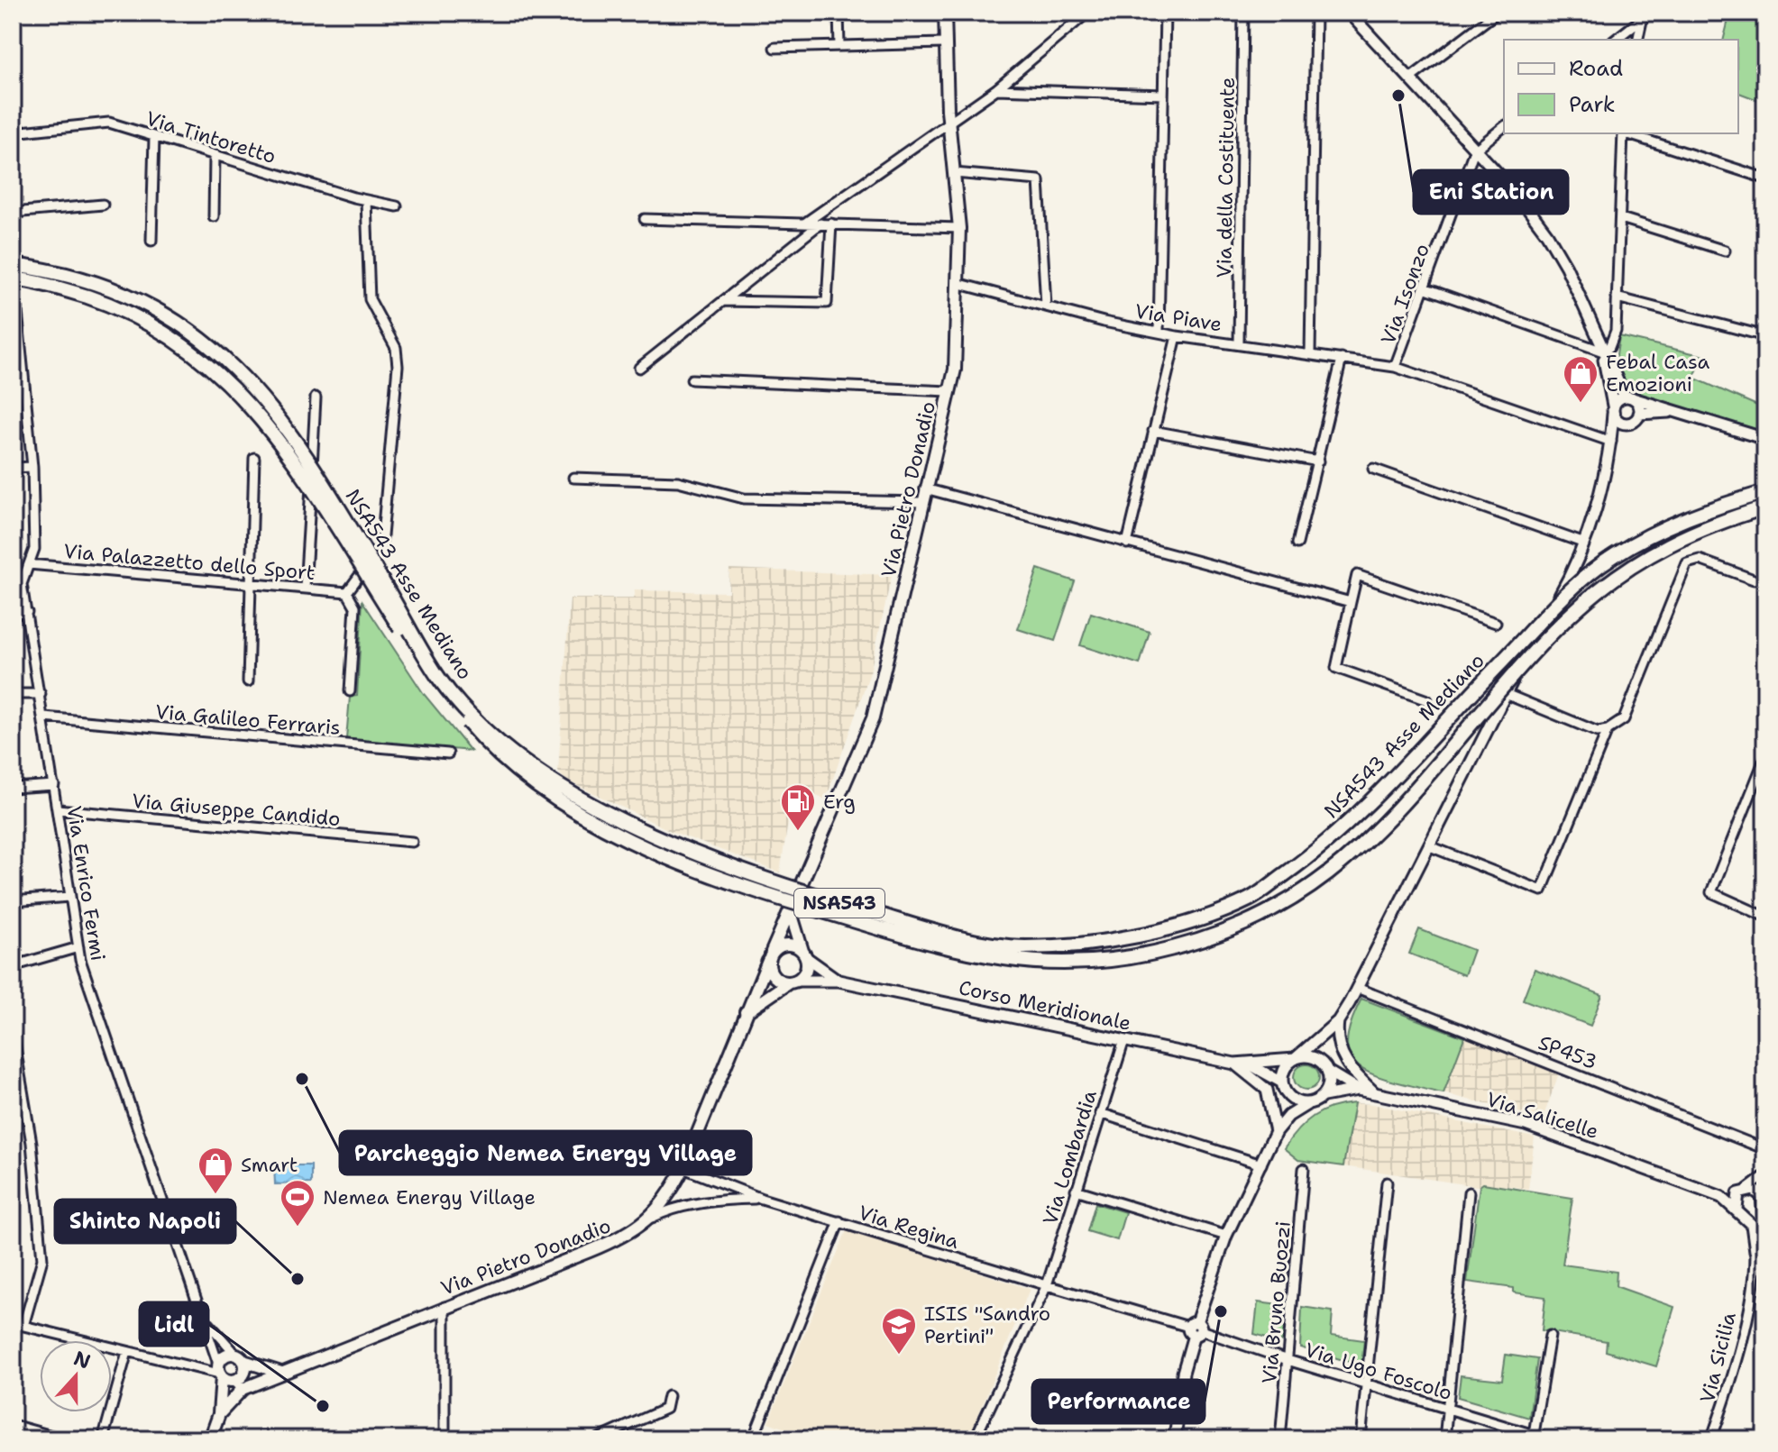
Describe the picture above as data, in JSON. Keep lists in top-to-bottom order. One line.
{"streets":{"highway":["NSA543 Asse Mediano","NSA543"],"main road":["Via Pietro Donadio"],"street":["Via Tintoretto","Via della Costituente","Via Isonzo","Via Piave","Via Palazzetto dello Sport","Via Galileo Ferraris","Via Giuseppe Candido","Via Enrico Fermi","Corso Meridionale","SP453","Via Salicelle","Via Lombardia","Via Regina","Via Bruno Buozzi","Via Sicilia","Via Ugo Foscolo"]},"crossings":[["Via della Costituente","Via Piave"],["Via Isonzo","Via Piave"],["Via Piave","Via Pietro Donadio"],["Via Pietro Donadio","Via Enrico Fermi"],["Via Pietro Donadio","Via Regina"],["Via Galileo Ferraris","Via Enrico Fermi"],["Via Giuseppe Candido","Via Enrico Fermi"],["Corso Meridionale","Via Lombardia"],["Via Salicelle","Via Sicilia"],["Via Lombardia","Via Regina"],["Via Bruno Buozzi","Via Ugo Foscolo"]],"places":{"other":["Eni Station","Parcheggio Nemea Energy Village","Shinto Napoli","Performance","Lidl"],"shop":["Febal Casa Emozioni","Smart"],"fuel station":["Erg"],"sports":["Nemea Energy Village"],"school or university":["ISIS \"Sandro Pertini\""]},"legend":["Road","Park"],"north":"top"}
